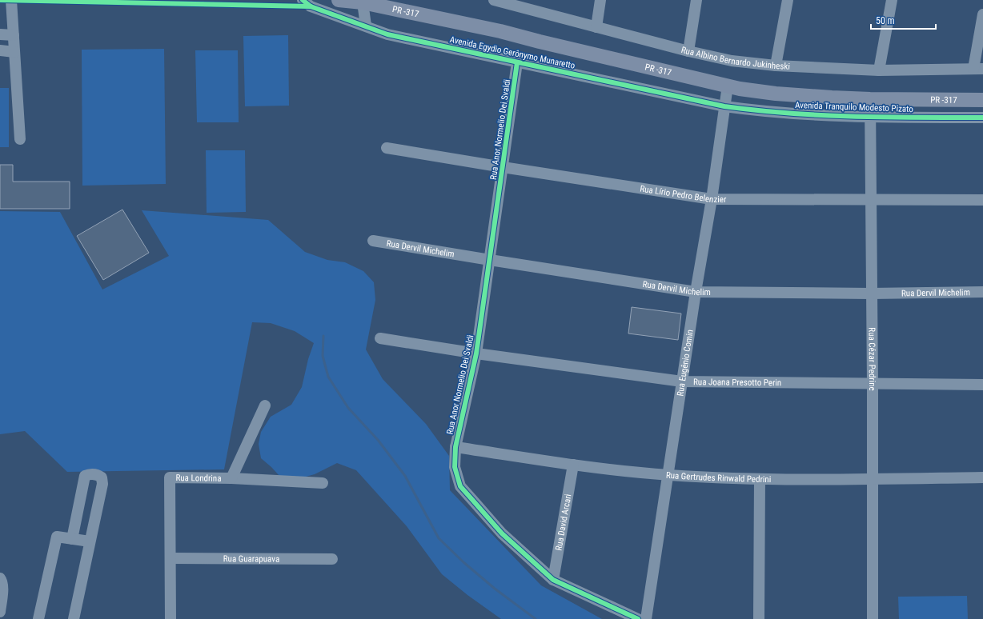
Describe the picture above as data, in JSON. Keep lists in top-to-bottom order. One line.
{"streets":{"main road":["PR -317"],"street":["Avenida Egydio Gerônymo Munaretto","Rua Albino Bernardo Jukinheski","Avenida Tranquilo Modesto Pizato","Rua Anor Normelio Dei Svaldi","Rua Lírio Pedro Belenzier","Rua Dervil Michelim","Rua Cézar Pedrine","Rua Eugênio Comin","Rua Joana Presotto Perin","Rua Gertrudes Rinwald Pedrini","Rua Londrina","Rua David Arcari","Rua Guarapuava"]},"crossings":[["PR -317","Rua Cézar Pedrine"],["PR -317","Rua Eugênio Comin"],["Avenida Egydio Gerônymo Munaretto","Avenida Tranquilo Modesto Pizato"],["Avenida Egydio Gerônymo Munaretto","Rua Anor Normelio Dei Svaldi"],["Avenida Egydio Gerônymo Munaretto","Rua Eugênio Comin"],["Avenida Tranquilo Modesto Pizato","Rua Cézar Pedrine"],["Avenida Tranquilo Modesto Pizato","Rua Eugênio Comin"],["Rua Anor Normelio Dei Svaldi","Rua Lírio Pedro Belenzier"],["Rua Anor Normelio Dei Svaldi","Rua Dervil Michelim"],["Rua Anor Normelio Dei Svaldi","Rua Joana Presotto Perin"],["Rua Anor Normelio Dei Svaldi","Rua Gertrudes Rinwald Pedrini"],["Rua Anor Normelio Dei Svaldi","Rua David Arcari"],["Rua Lírio Pedro Belenzier","Rua Cézar Pedrine"],["Rua Lírio Pedro Belenzier","Rua Eugênio Comin"],["Rua Dervil Michelim","Rua Cézar Pedrine"],["Rua Dervil Michelim","Rua Eugênio Comin"],["Rua Cézar Pedrine","Rua Joana Presotto Perin"],["Rua Cézar Pedrine","Rua Gertrudes Rinwald Pedrini"],["Rua Eugênio Comin","Rua Joana Presotto Perin"],["Rua Eugênio Comin","Rua Gertrudes Rinwald Pedrini"],["Rua Gertrudes Rinwald Pedrini","Rua David Arcari"],["Rua Londrina","Rua Guarapuava"]],"scale_bar":"50 m"}
